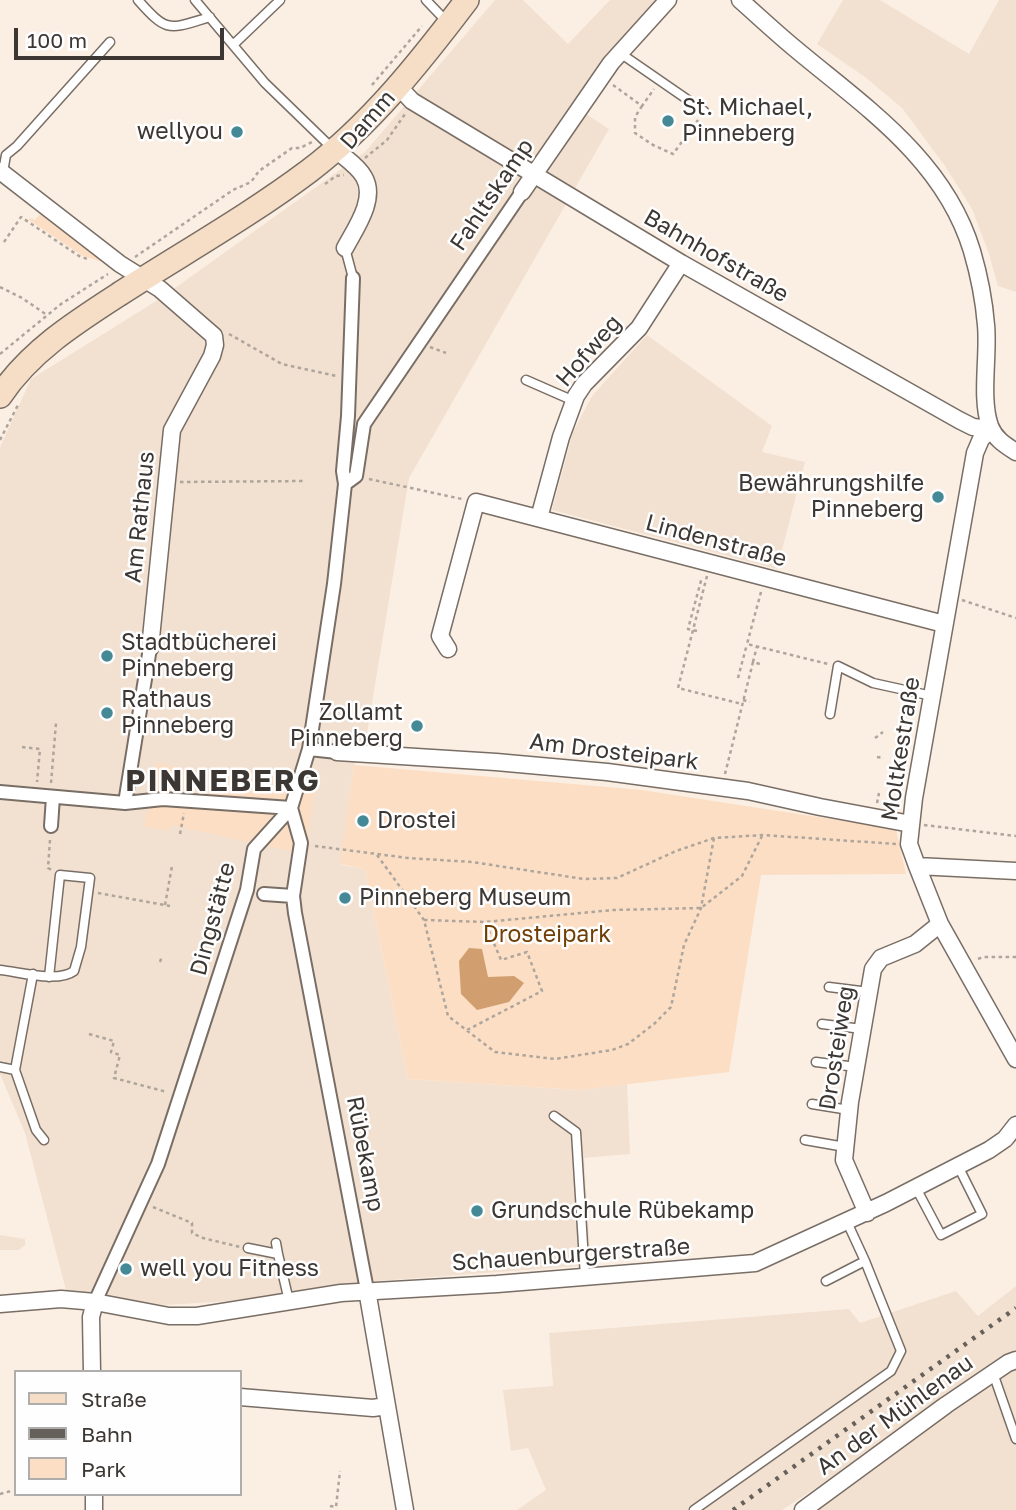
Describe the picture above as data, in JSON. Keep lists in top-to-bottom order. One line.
{"streets":{"main road":["Damm"],"street":["Fahltskamp","Bahnhofstraße","Hofweg","Am Rathaus","Lindenstraße","Moltkestraße","Am Drosteipark","Dingstätte","Drosteiweg","Rübekamp","Schauenburgerstraße","An der Mühlenau"]},"crossings":[["Damm","Bahnhofstraße"],["Fahltskamp","Bahnhofstraße"],["Fahltskamp","Dingstätte"],["Bahnhofstraße","Hofweg"],["Bahnhofstraße","Moltkestraße"],["Hofweg","Lindenstraße"],["Lindenstraße","Moltkestraße"],["Moltkestraße","Am Drosteipark"],["Moltkestraße","Drosteiweg"],["Am Drosteipark","Dingstätte"],["Dingstätte","Rübekamp"],["Dingstätte","Schauenburgerstraße"],["Drosteiweg","Schauenburgerstraße"],["Rübekamp","Schauenburgerstraße"]],"districts":["PINNEBERG"],"parks":["Drosteipark"],"places":["St. Michael, Pinneberg","wellyou","Bewährungshilfe Pinneberg","Stadtbücherei Pinneberg","Rathaus Pinneberg","Zollamt Pinneberg","Drostei","Pinneberg Museum","Grundschule Rübekamp","well you Fitness"],"legend":["Straße","Bahn","Park"],"scale_bar":"100 m"}
